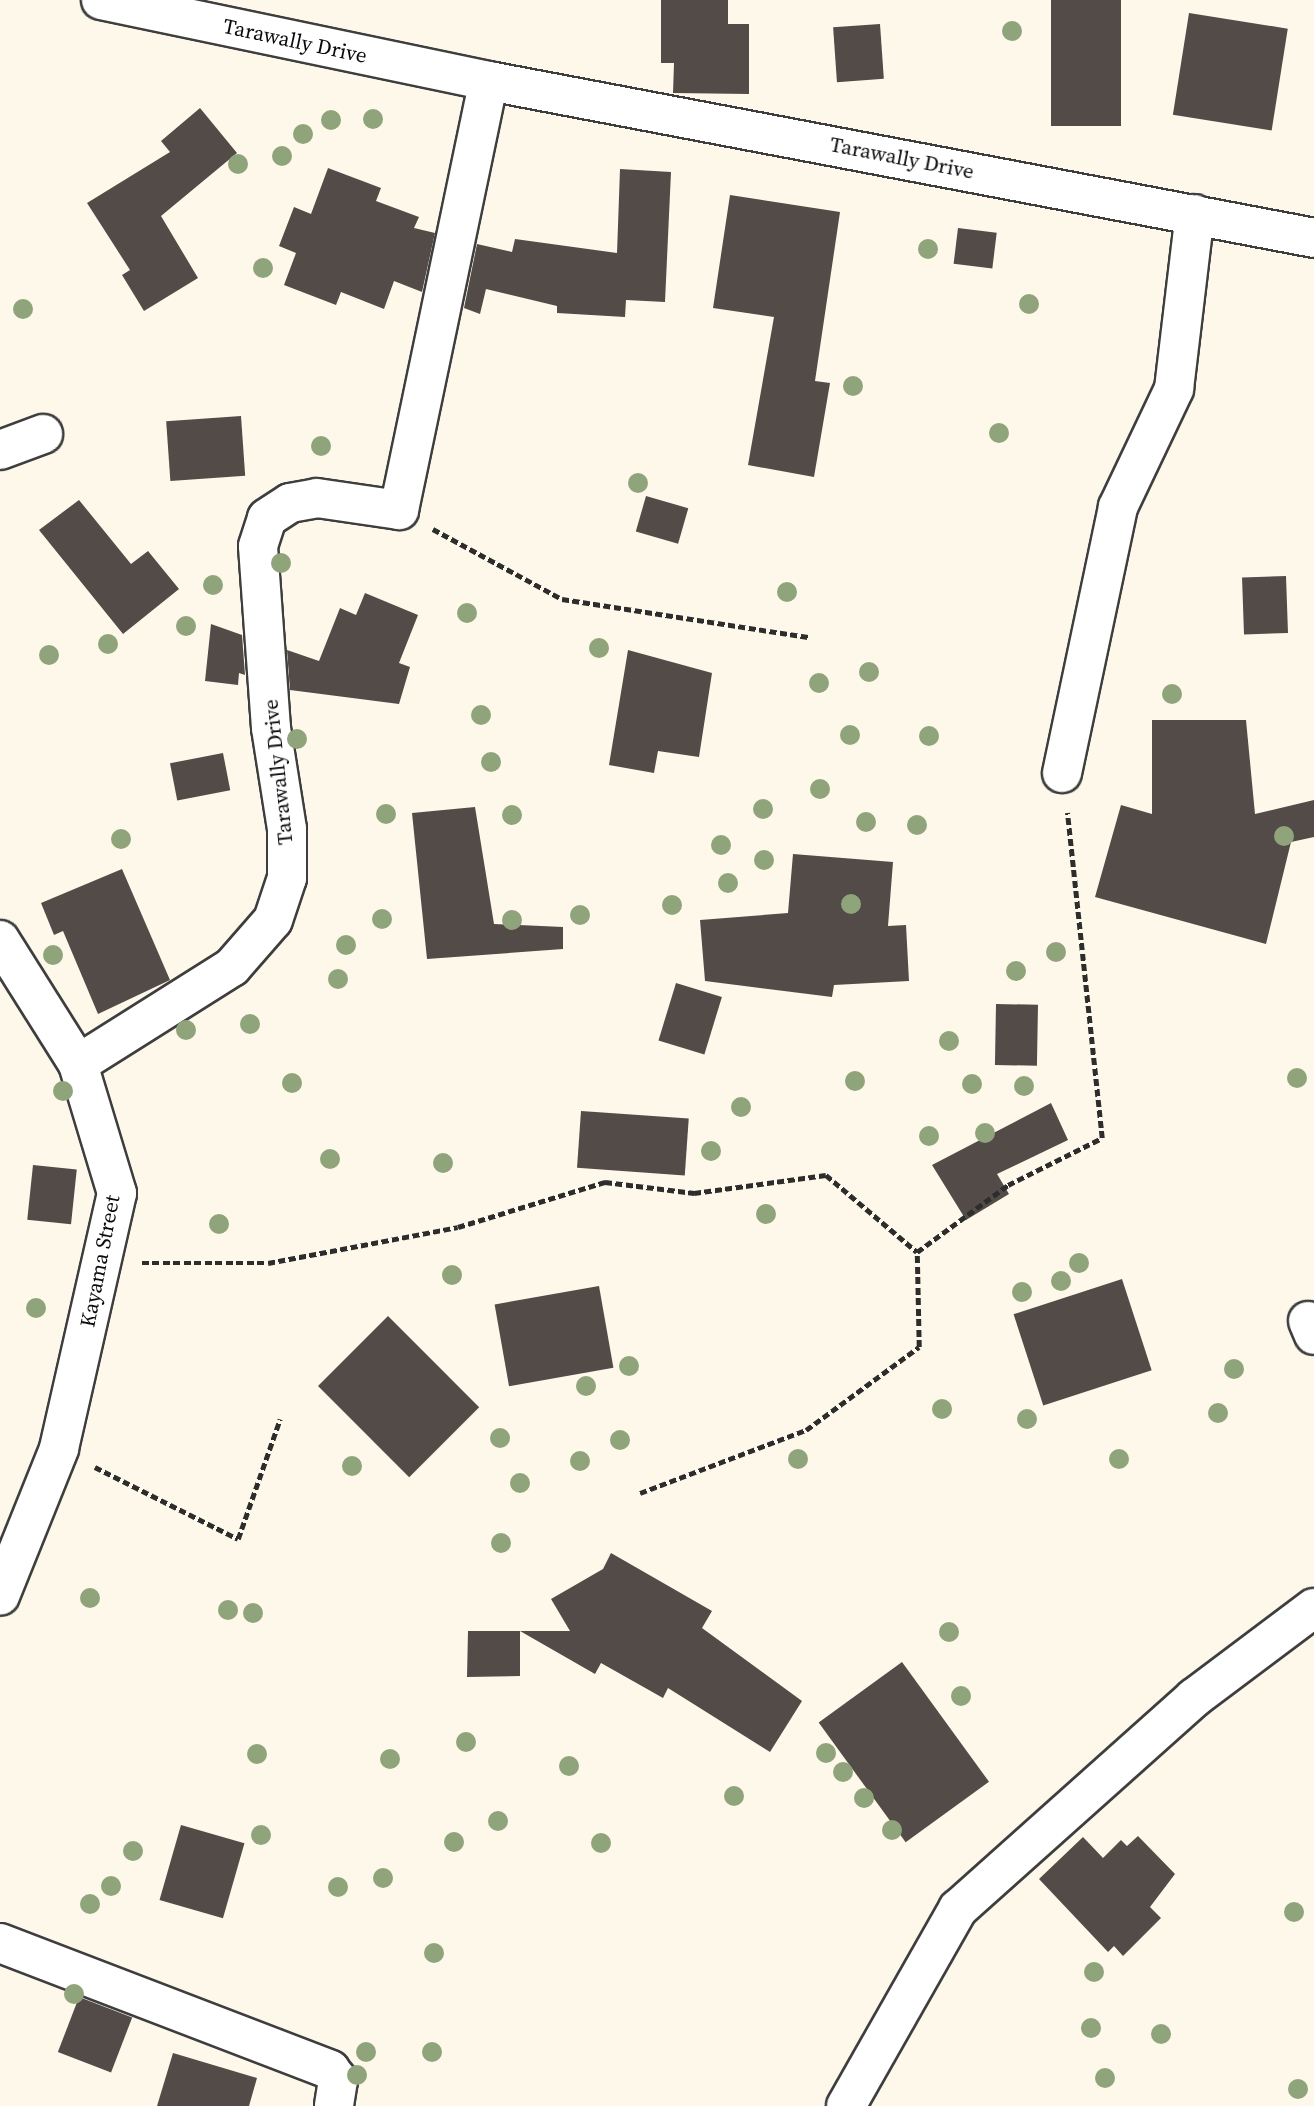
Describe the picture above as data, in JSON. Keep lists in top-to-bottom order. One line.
{"streets":{"street":["Tarawally Drive","Kayama Street"]},"crossings":[["Tarawally Drive","Kayama Street"]]}
